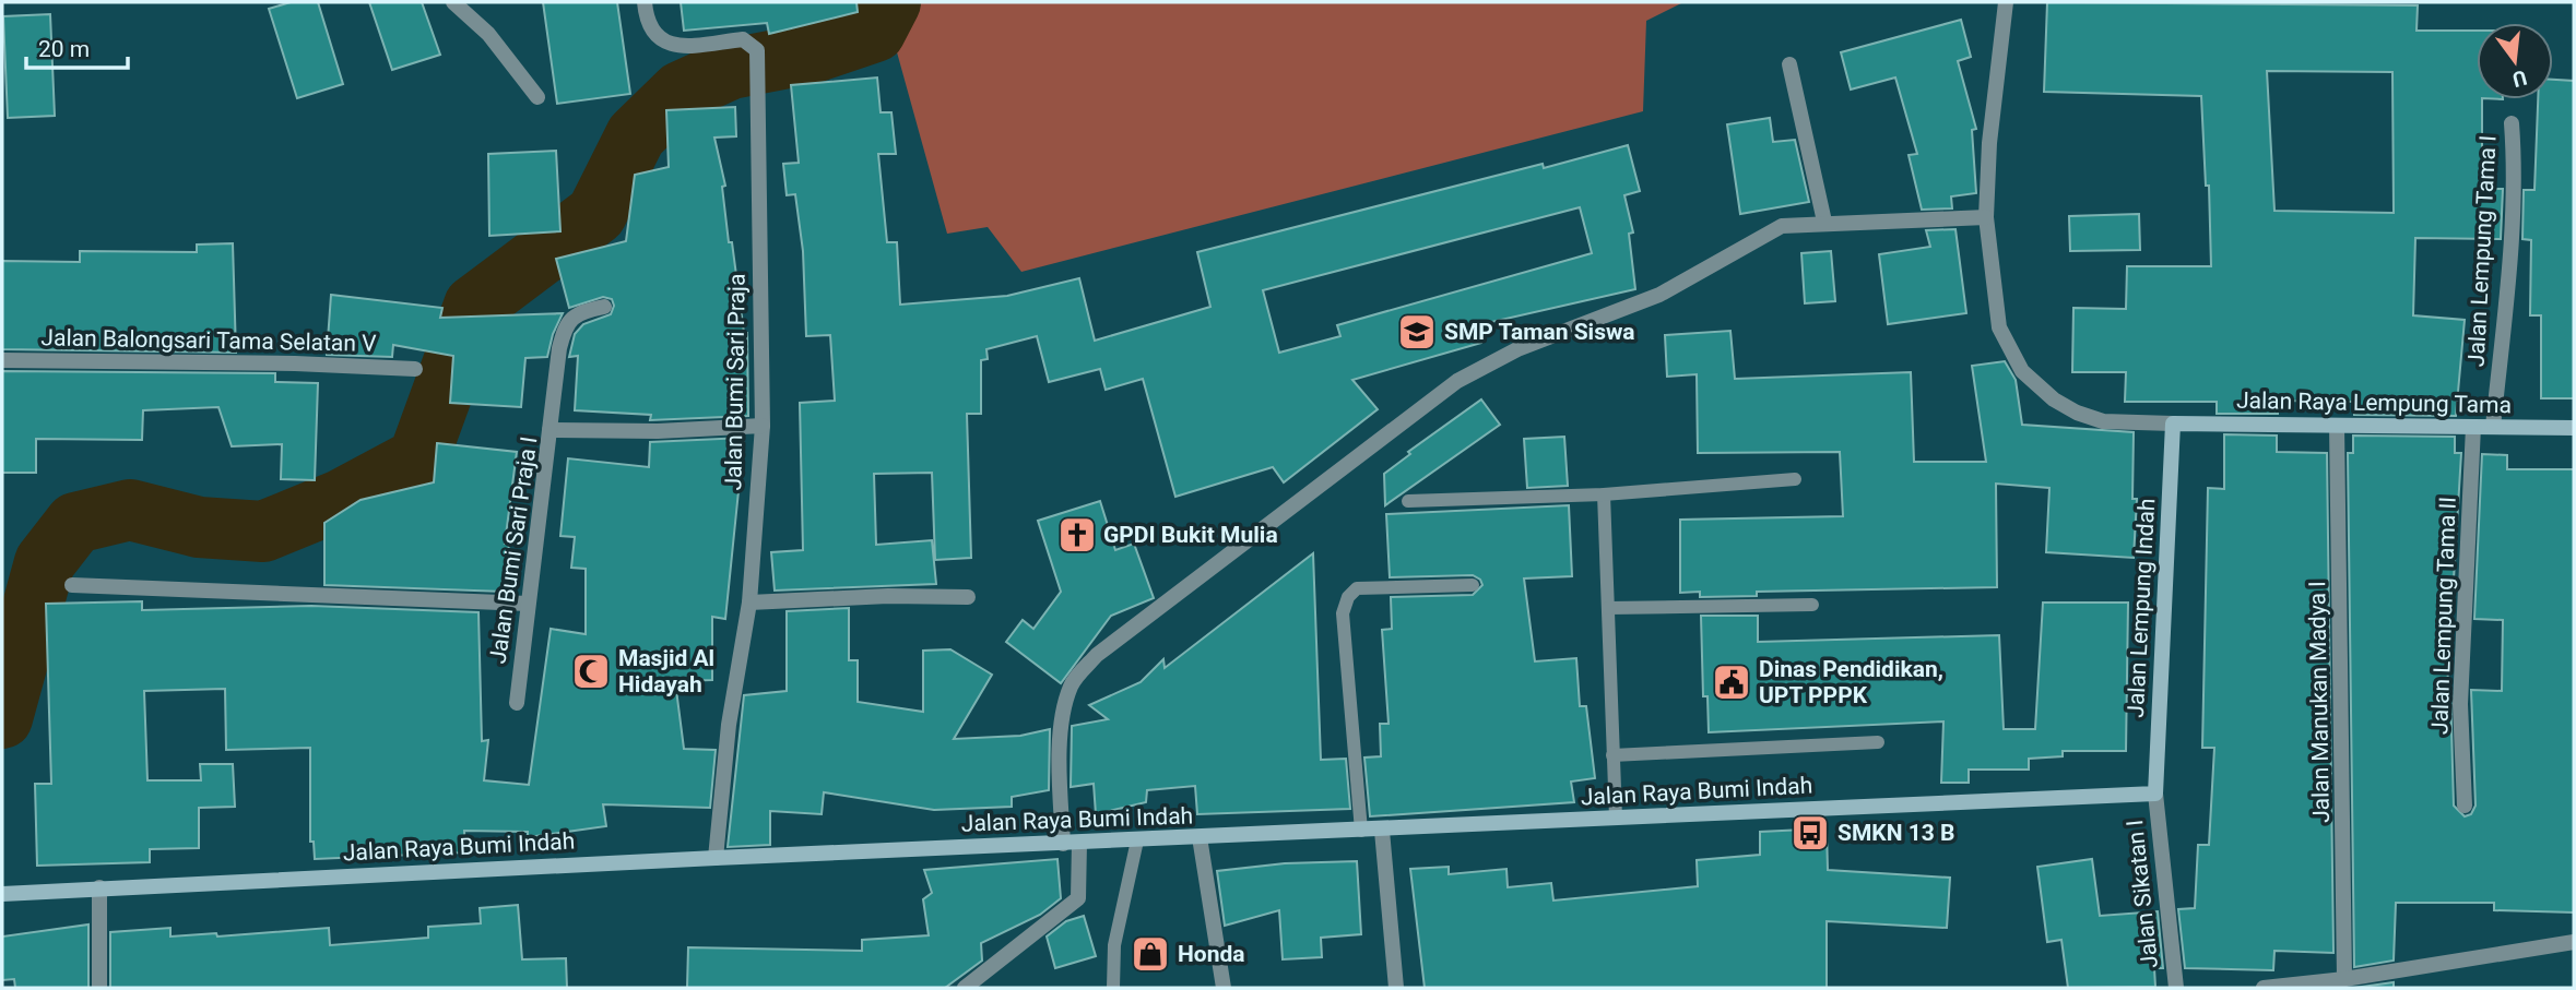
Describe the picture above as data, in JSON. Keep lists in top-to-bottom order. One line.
{"streets":{"street":["Jalan Lempung Tama I","Jalan Balongsari Tama Selatan V","Jalan Bumi Sari Praja","Jalan Raya Lempung Tama","Jalan Bumi Sari Praja I","Jalan Lempung Indah","Jalan Lempung Tama II","Jalan Manukan Madya I","Jalan Raya Bumi Indah","Jalan Sikatan I"]},"crossings":[["Jalan Lempung Tama I","Jalan Raya Lempung Tama"],["Jalan Bumi Sari Praja","Jalan Bumi Sari Praja I"],["Jalan Bumi Sari Praja","Jalan Raya Bumi Indah"],["Jalan Raya Lempung Tama","Jalan Lempung Indah"],["Jalan Raya Lempung Tama","Jalan Lempung Tama II"],["Jalan Raya Lempung Tama","Jalan Manukan Madya I"],["Jalan Lempung Indah","Jalan Raya Bumi Indah"],["Jalan Lempung Indah","Jalan Sikatan I"],["Jalan Raya Bumi Indah","Jalan Sikatan I"]],"places":{"school or university":["SMP Taman Siswa"],"church":["GPDI Bukit Mulia"],"mosque":["Masjid Al Hidayah"],"public building":["Dinas Pendidikan, UPT PPPK"],"bus stop":["SMKN 13 B"],"shop":["Honda"]},"scale_bar":"20 m","north":"bottom"}
